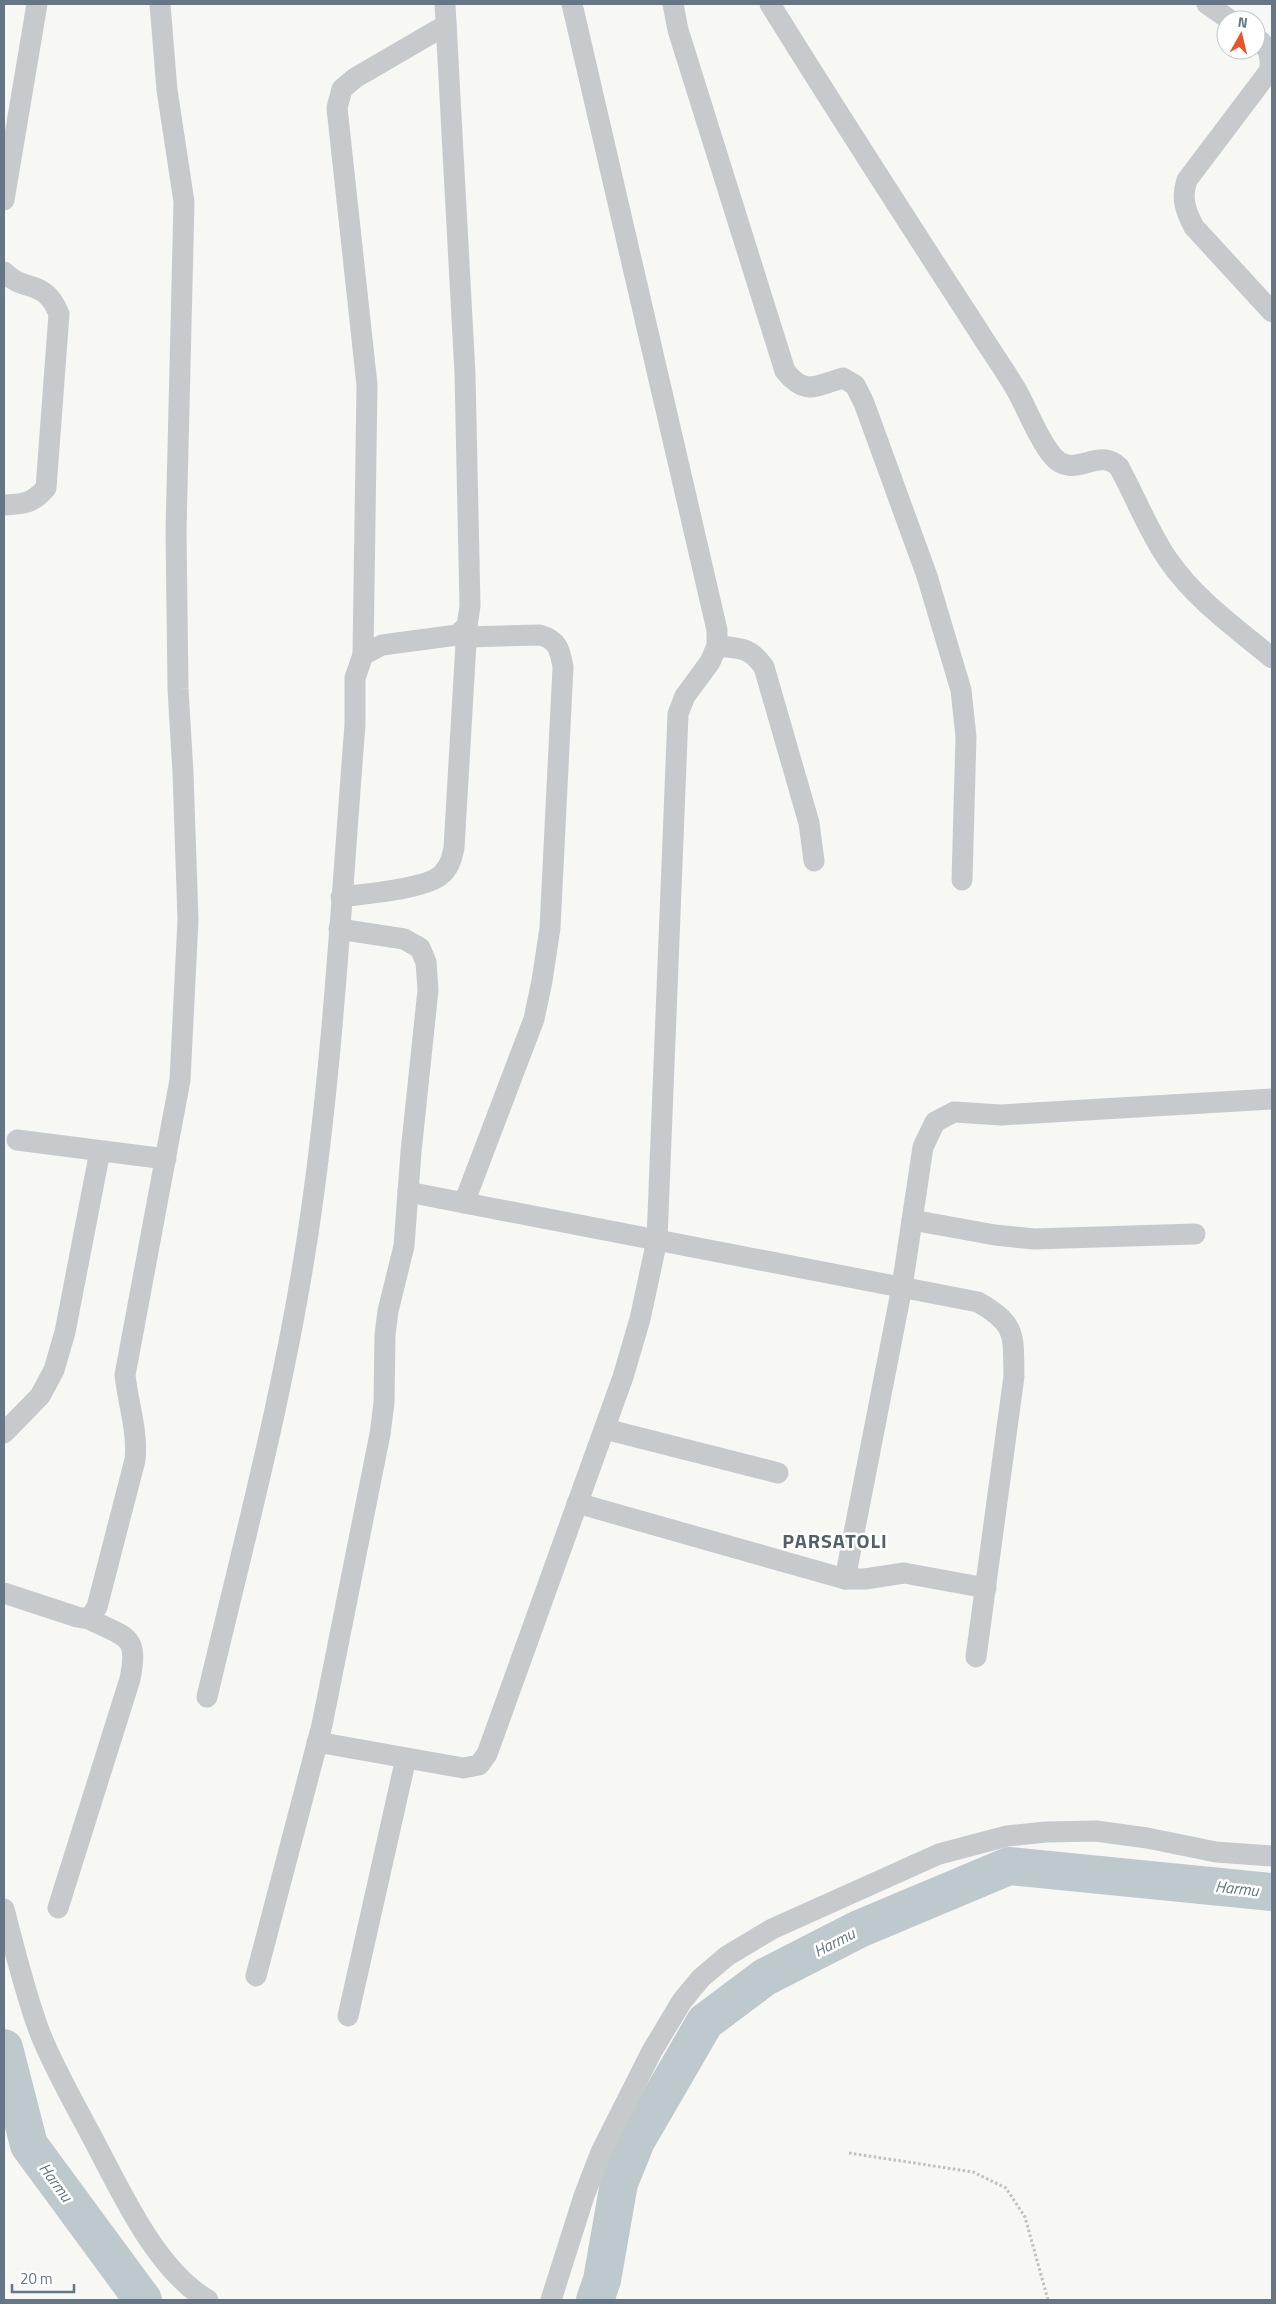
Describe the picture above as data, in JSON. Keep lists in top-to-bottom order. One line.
{"districts":["PARSATOLI"],"water":["Harmu"],"scale_bar":"20 m","north":"top"}
